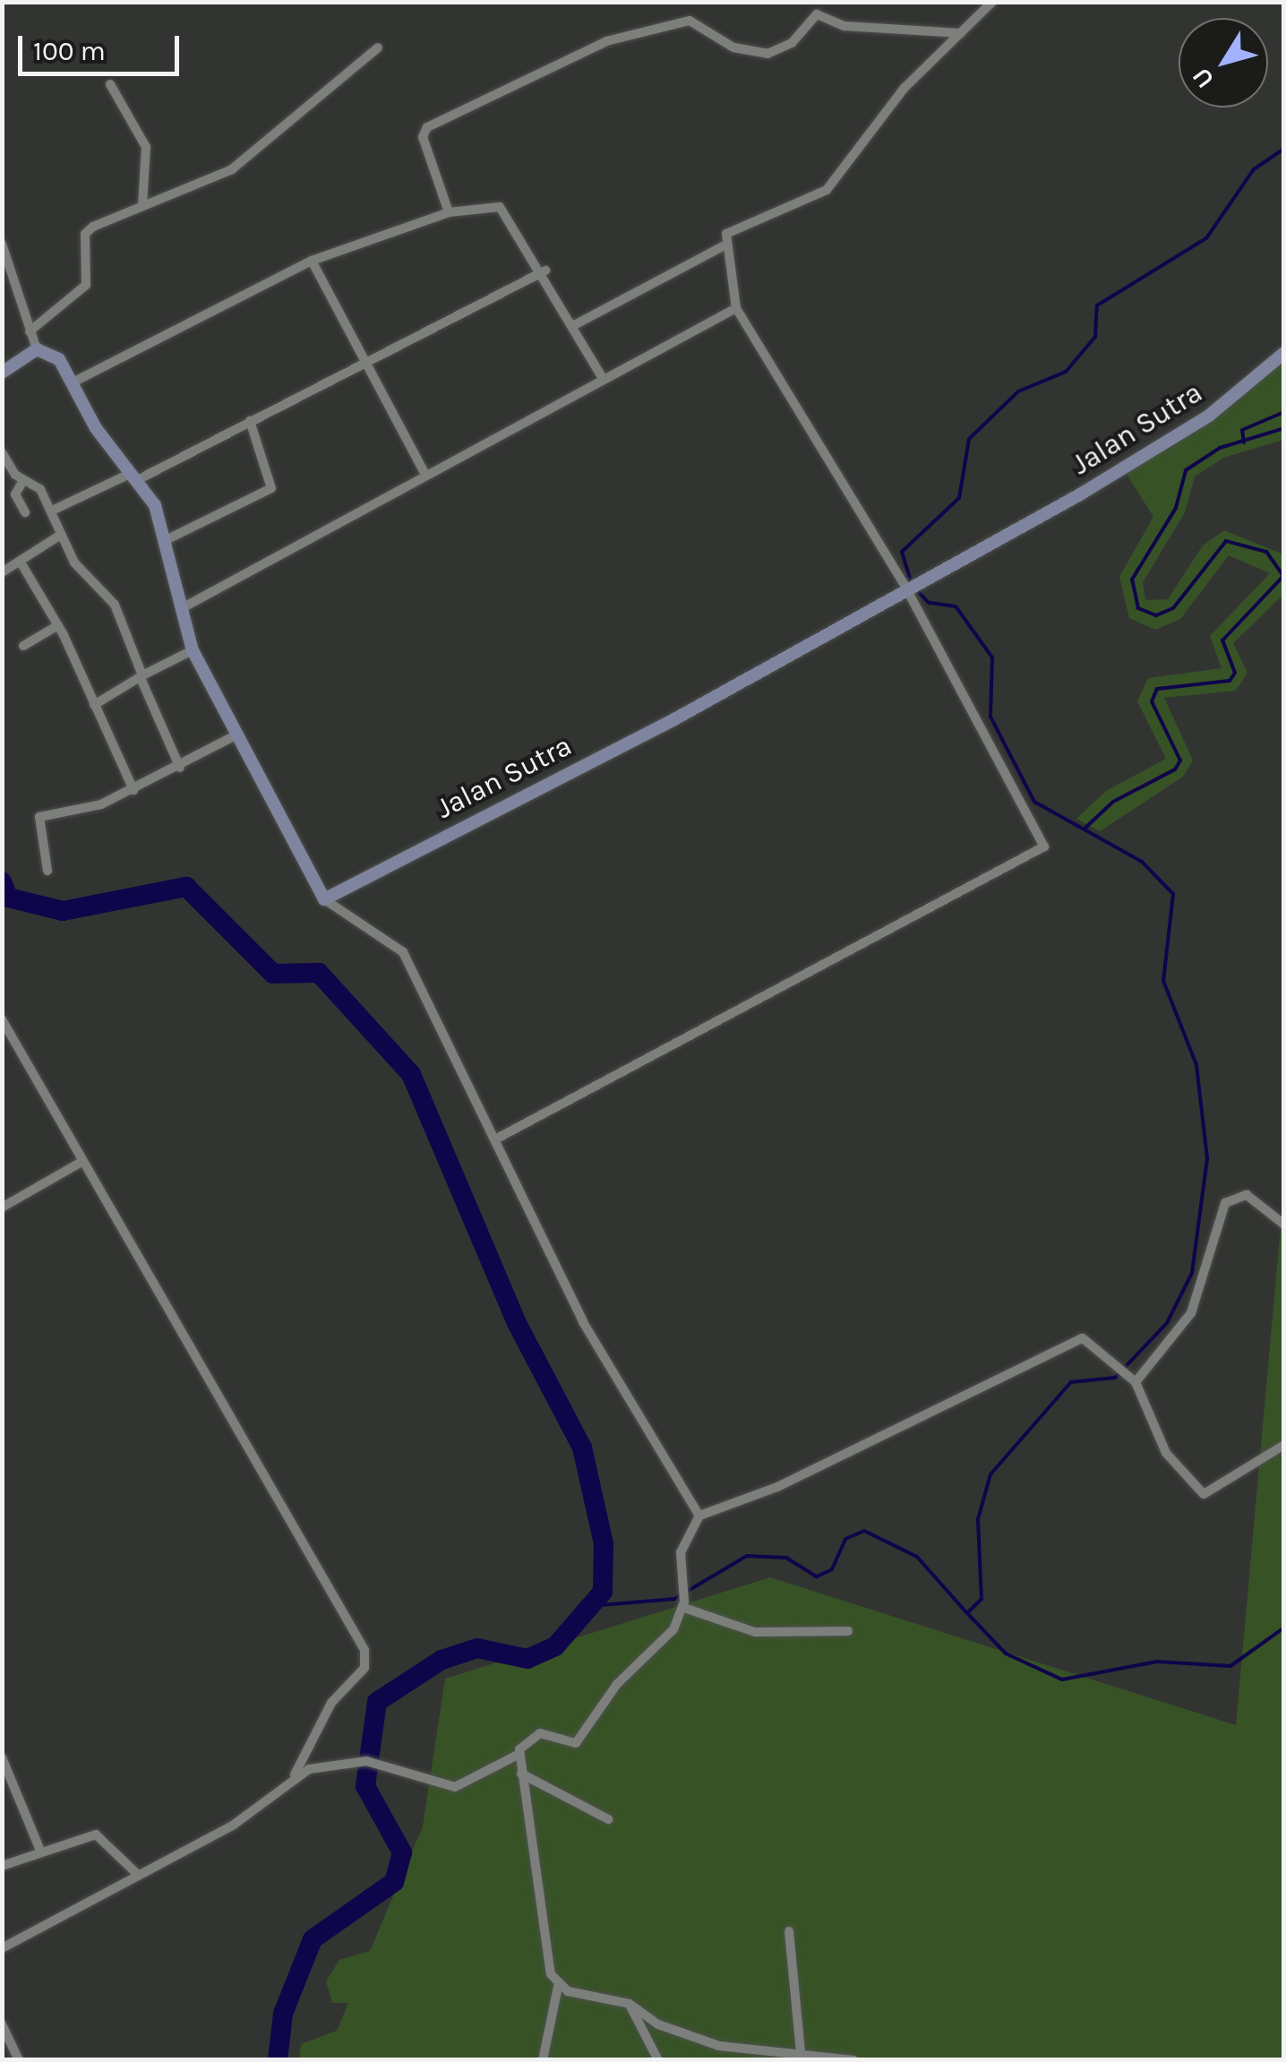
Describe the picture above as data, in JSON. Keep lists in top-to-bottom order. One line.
{"streets":{"street":["Jalan Sutra"]},"scale_bar":"100 m","north":"bottom left"}
